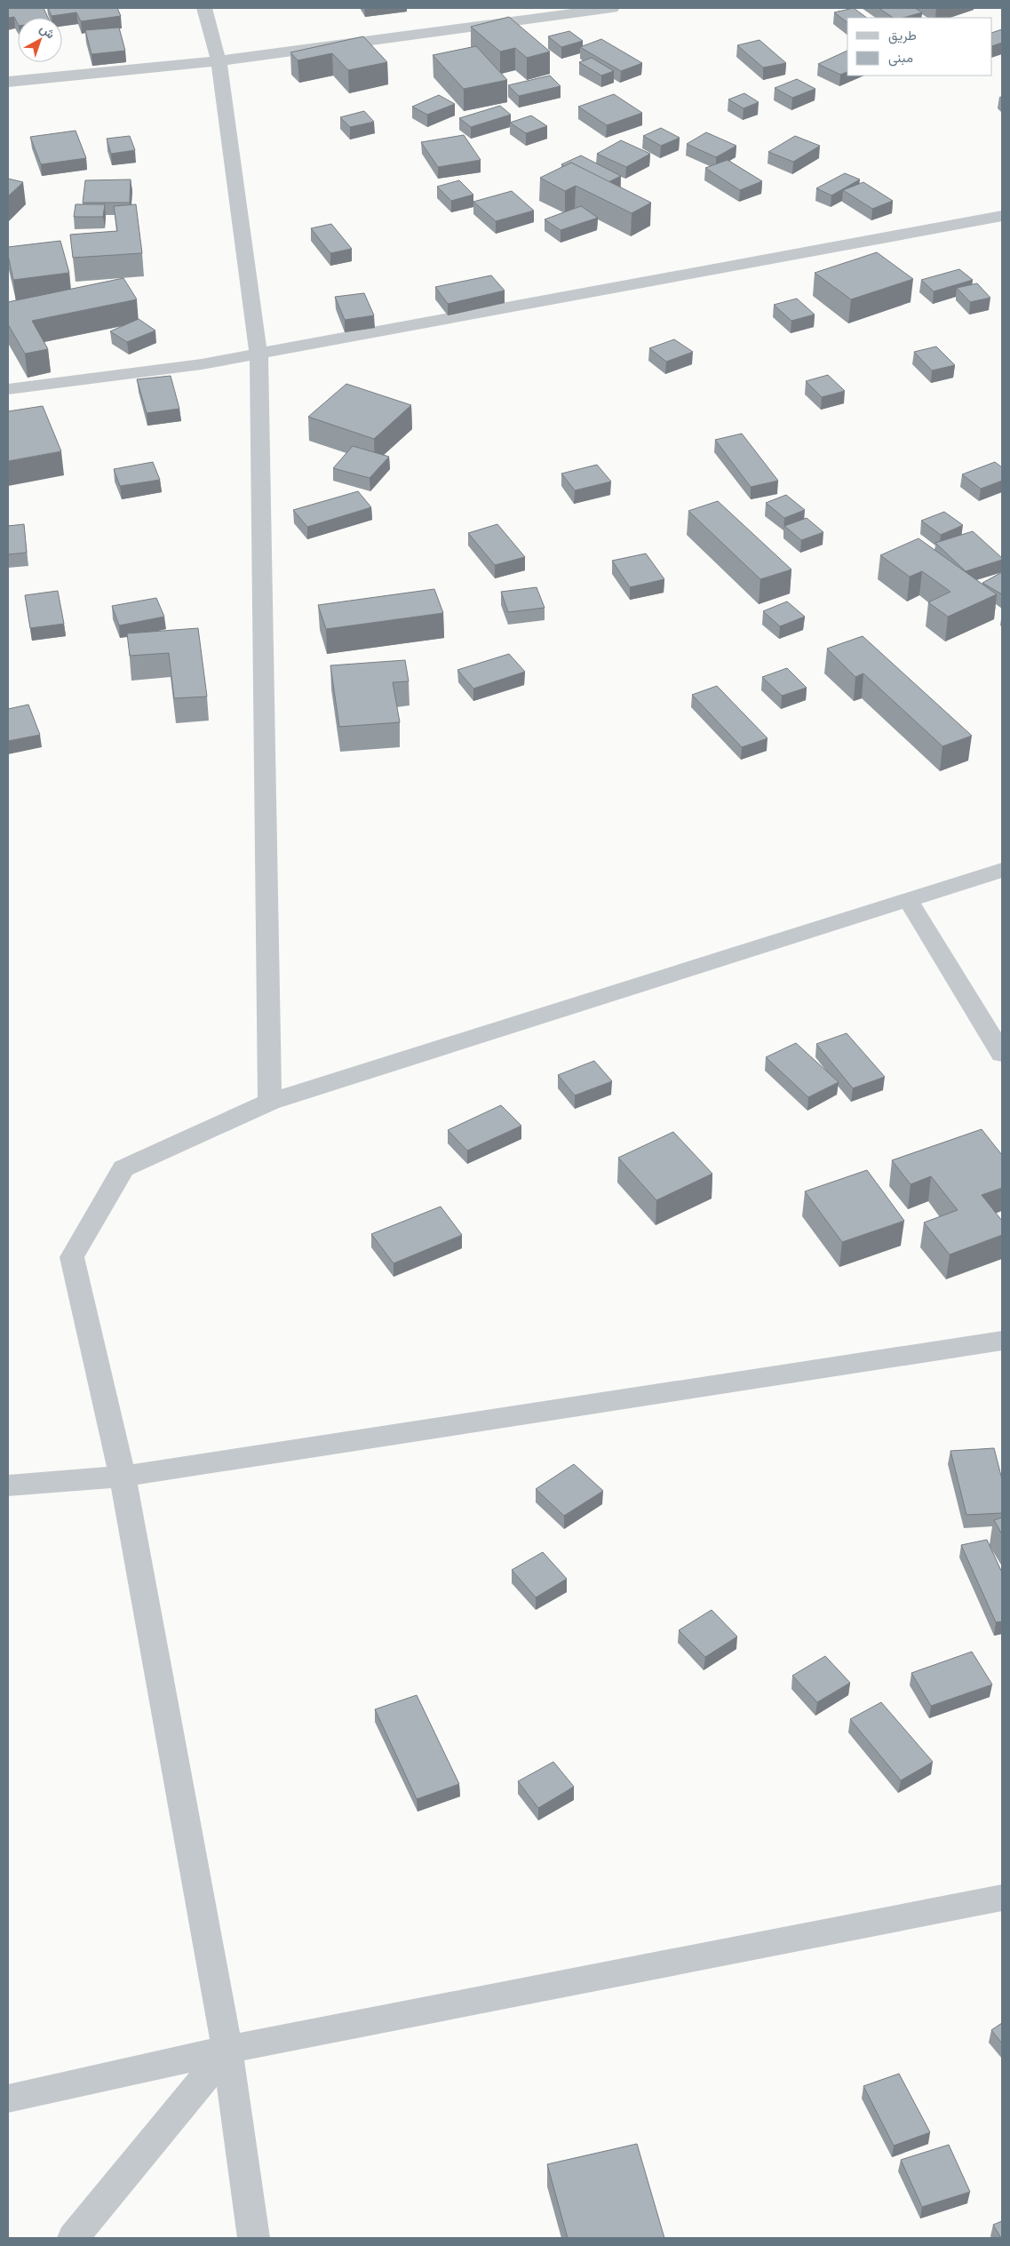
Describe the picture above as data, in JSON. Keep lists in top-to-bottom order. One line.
{"legend":["طريق","مبنى"],"north":"top right"}
